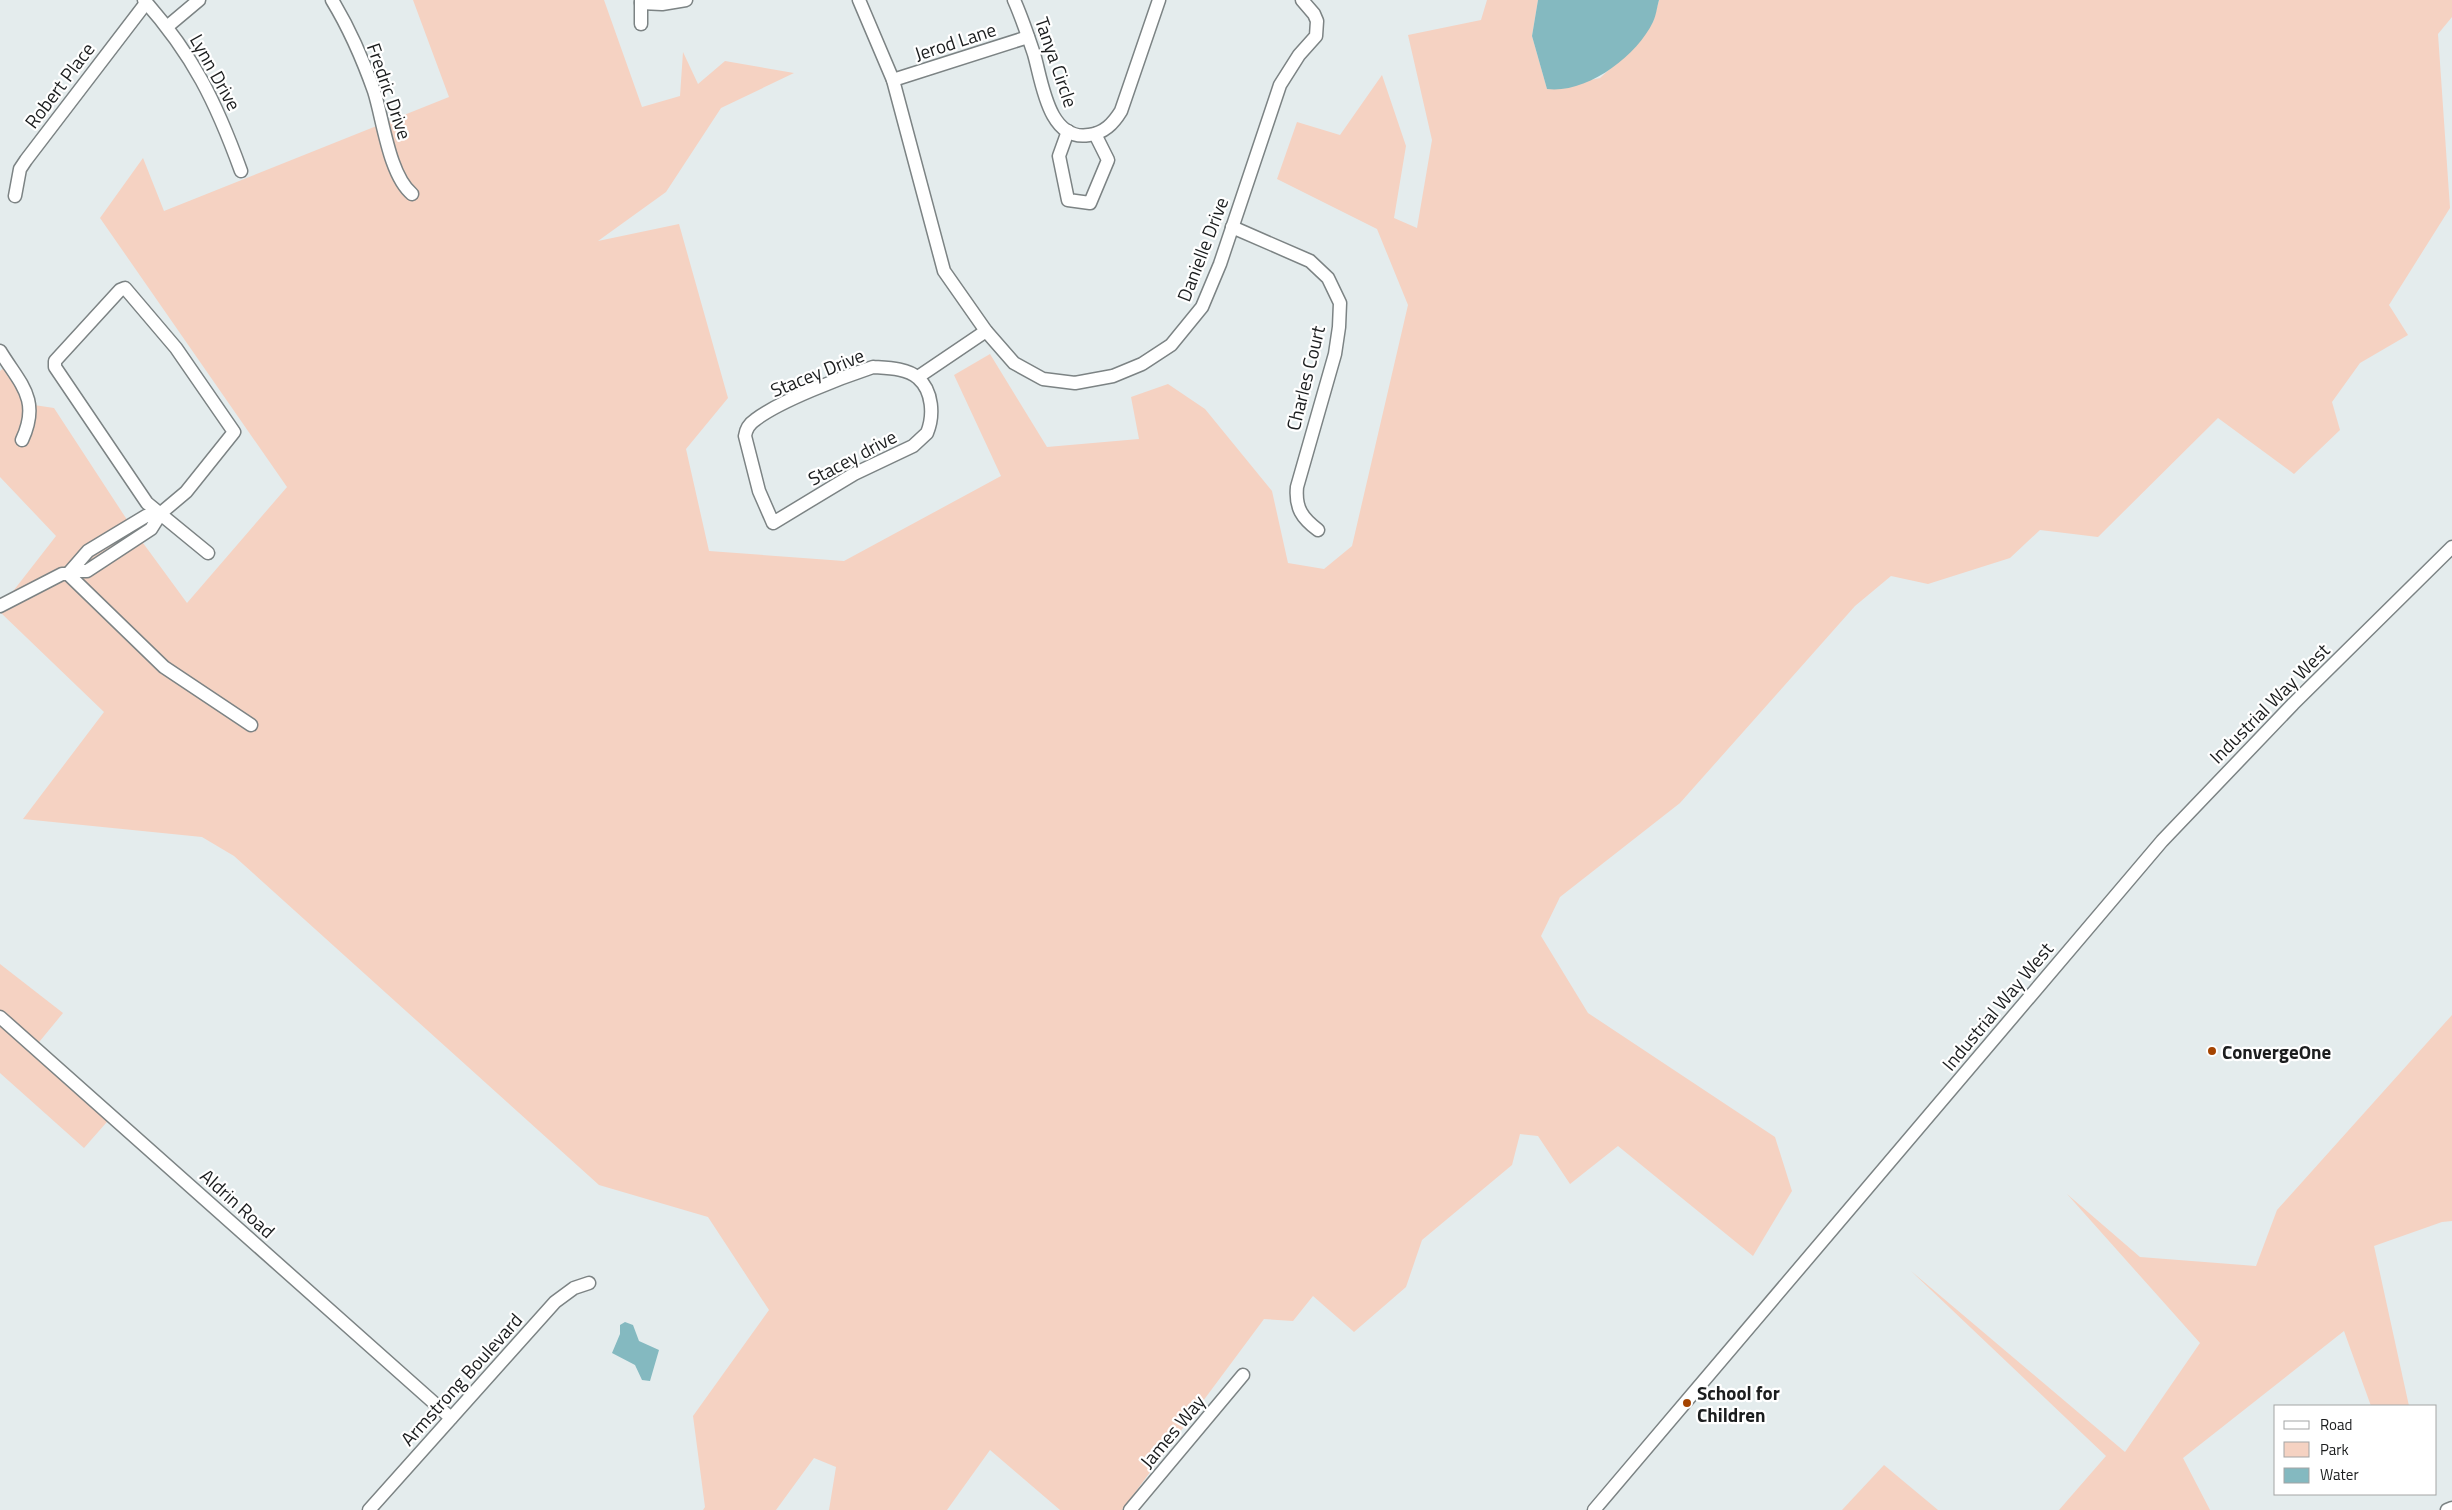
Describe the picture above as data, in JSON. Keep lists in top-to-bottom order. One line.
{"streets":{"street":["Jerod Lane","Tanya Circle","Lynn Drive","Robert Place","Fredric Drive","Danielle Drive","Stacey Drive","Charles Court","Stacey drive","Industrial Way West","Aldrin Road","Armstrong Boulevard","James Way"]},"crossings":[["Jerod Lane","Tanya Circle"],["Jerod Lane","Danielle Drive"],["Lynn Drive","Robert Place"],["Danielle Drive","Charles Court"],["Stacey Drive","Stacey drive"],["Aldrin Road","Armstrong Boulevard"]],"places":["ConvergeOne","School for Children"],"legend":["Road","Park","Water"]}
